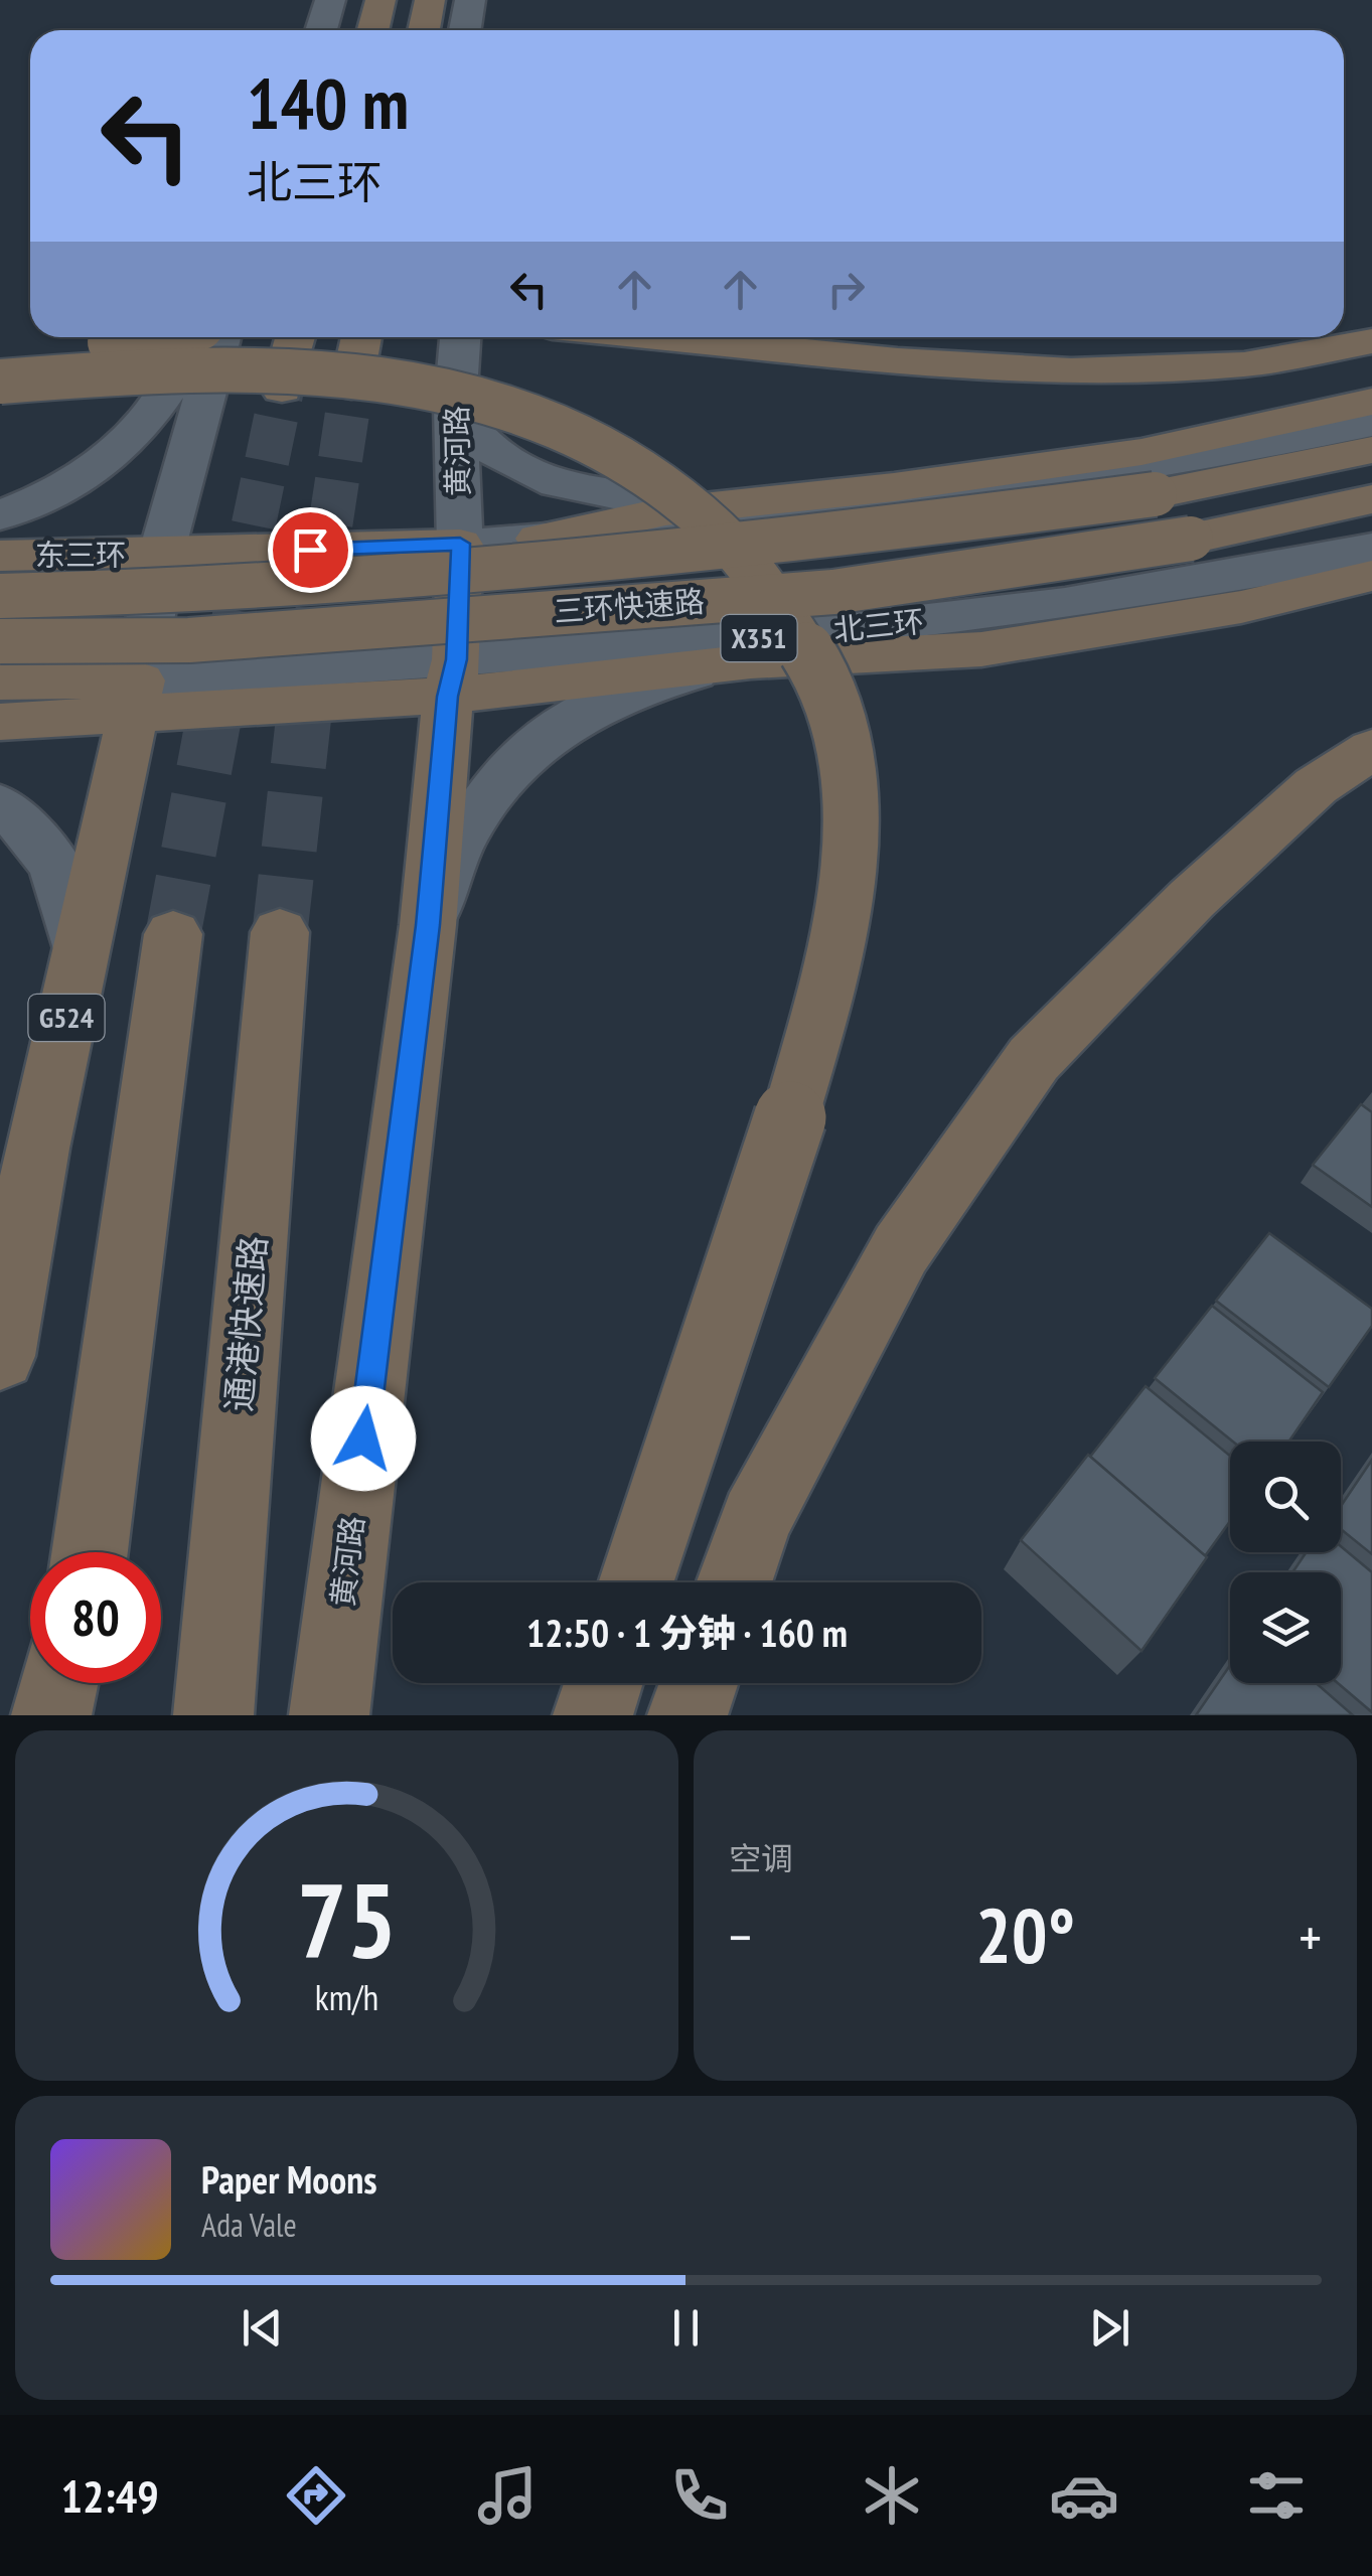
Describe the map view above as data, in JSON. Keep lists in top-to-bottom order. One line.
{"streets":{"highway":["黄河路","东三环","三环快速路","G524","通港快速路"],"main road":["北三环","X351"]},"crossings":[["黄河路","北三环"]],"page":{"turn":["140 m","北三环"],"limit":"80","trip":"12:50 · 1 分钟 · 160 m","tile":"空调","heat":["−","20°","+"],"song":["Paper Moons","Ada Vale"],"tabs":"12:49","gauge":["75","km/h"]}}
